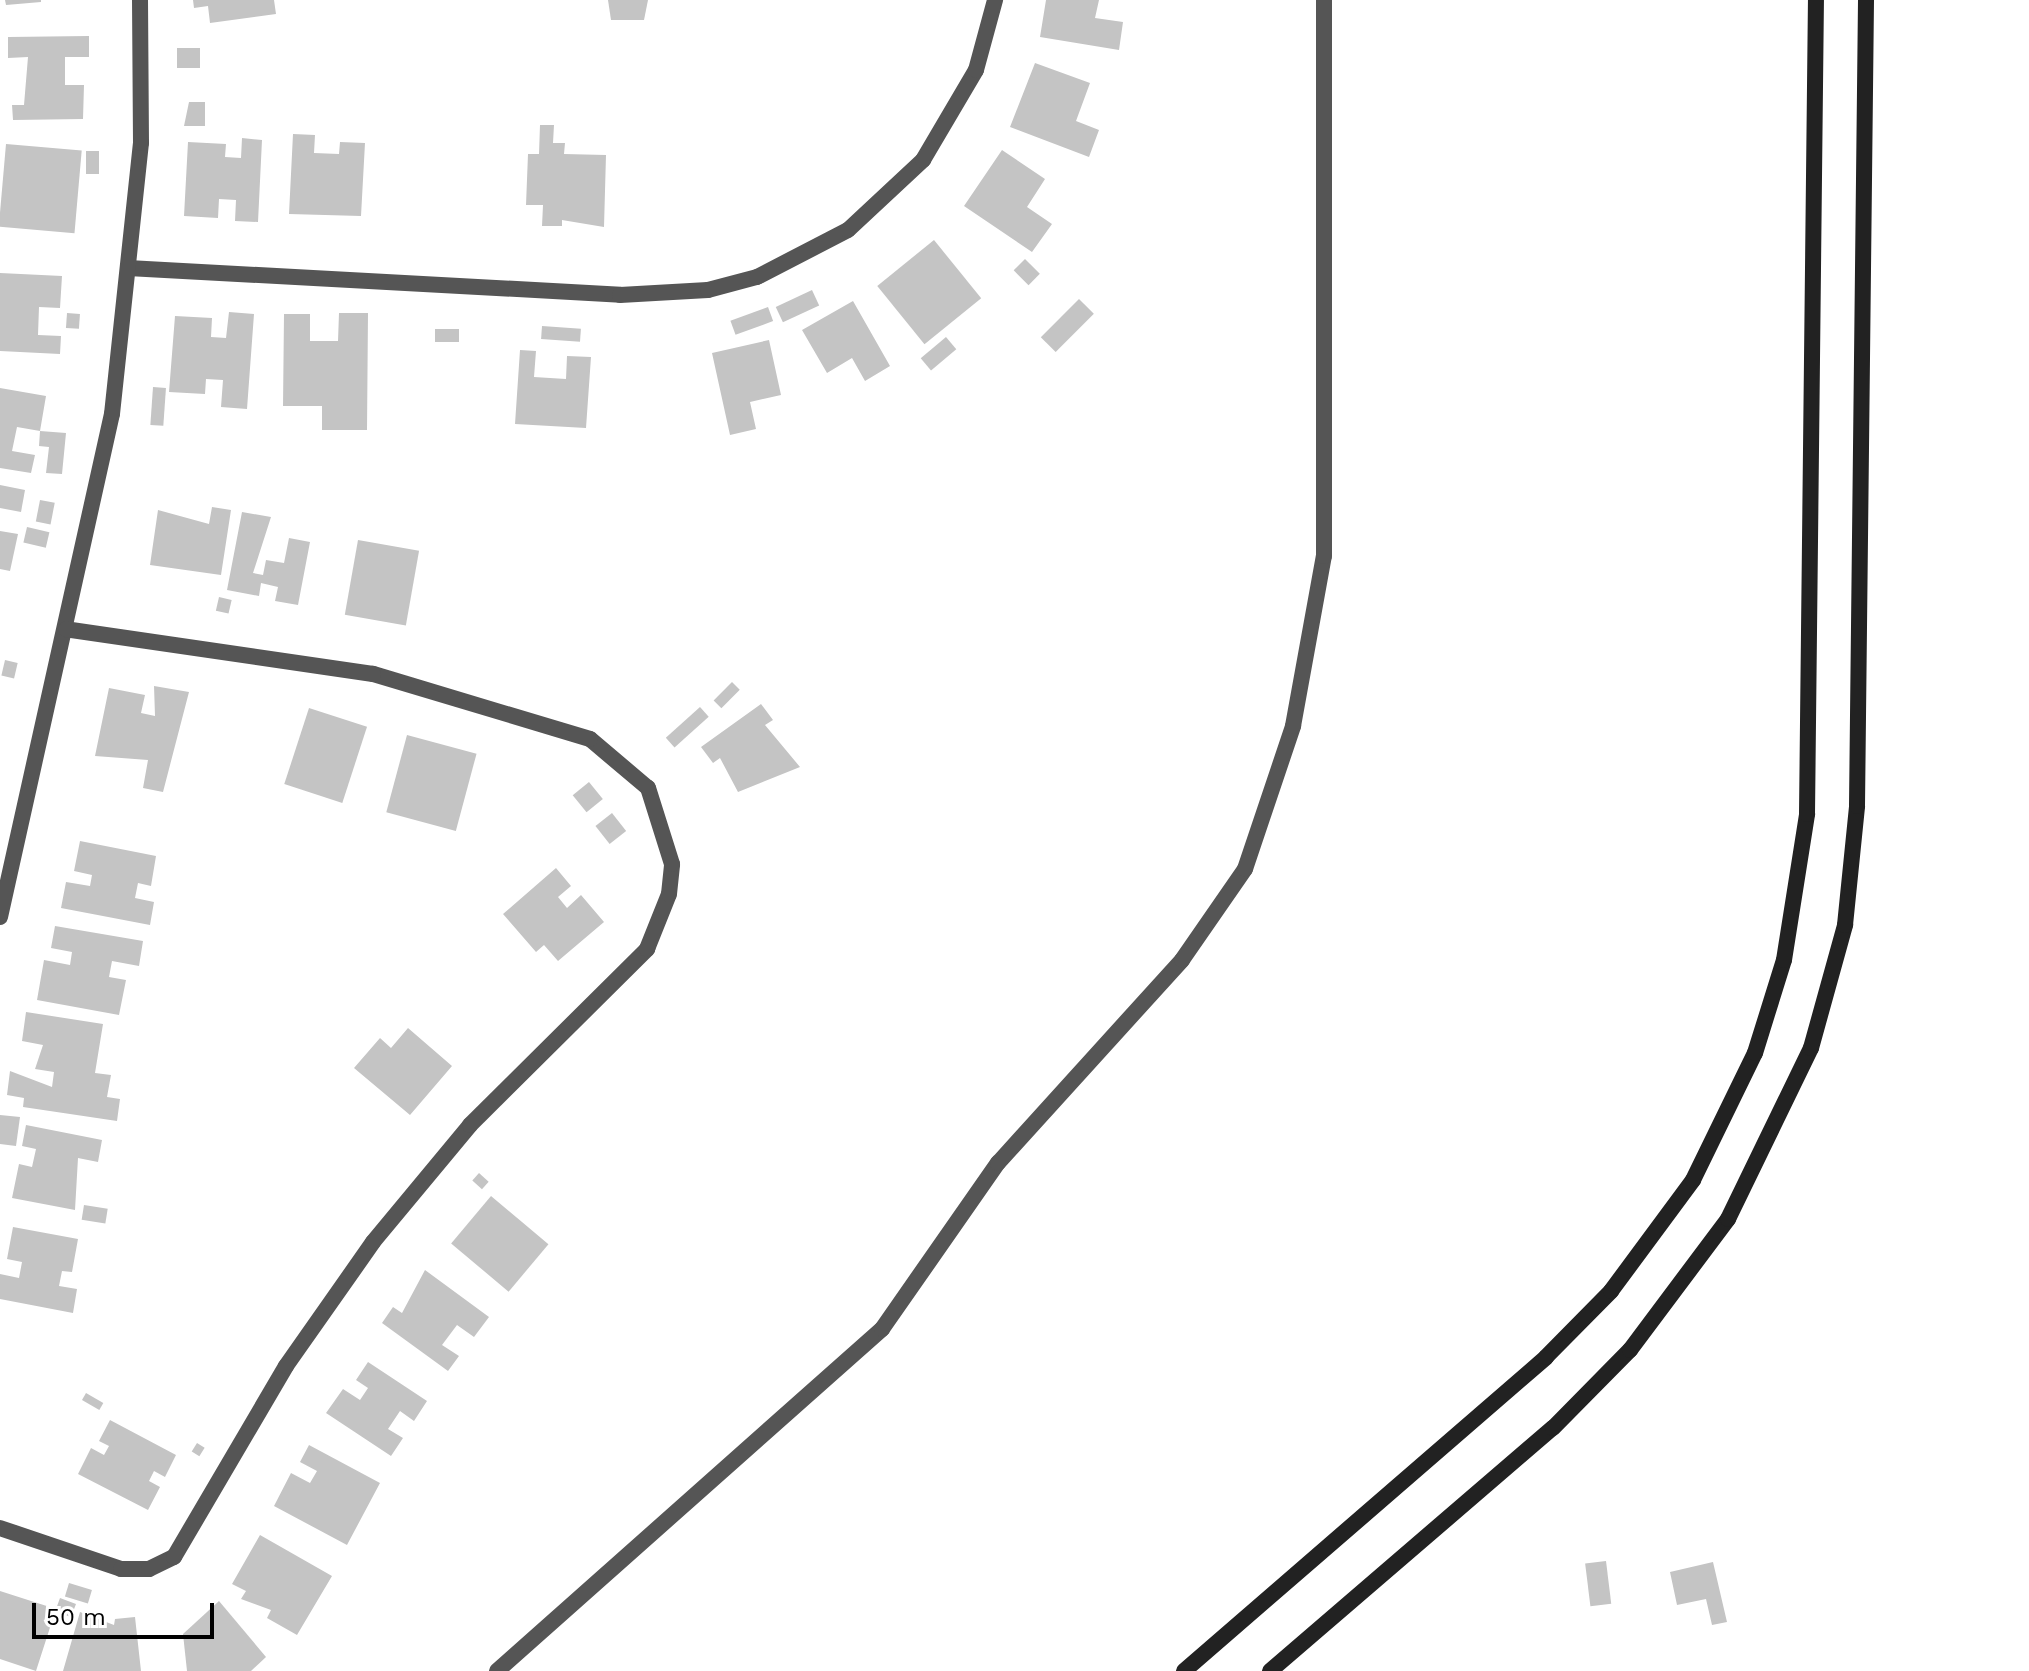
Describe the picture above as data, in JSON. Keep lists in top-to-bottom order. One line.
{"scale_bar":"50 m"}
